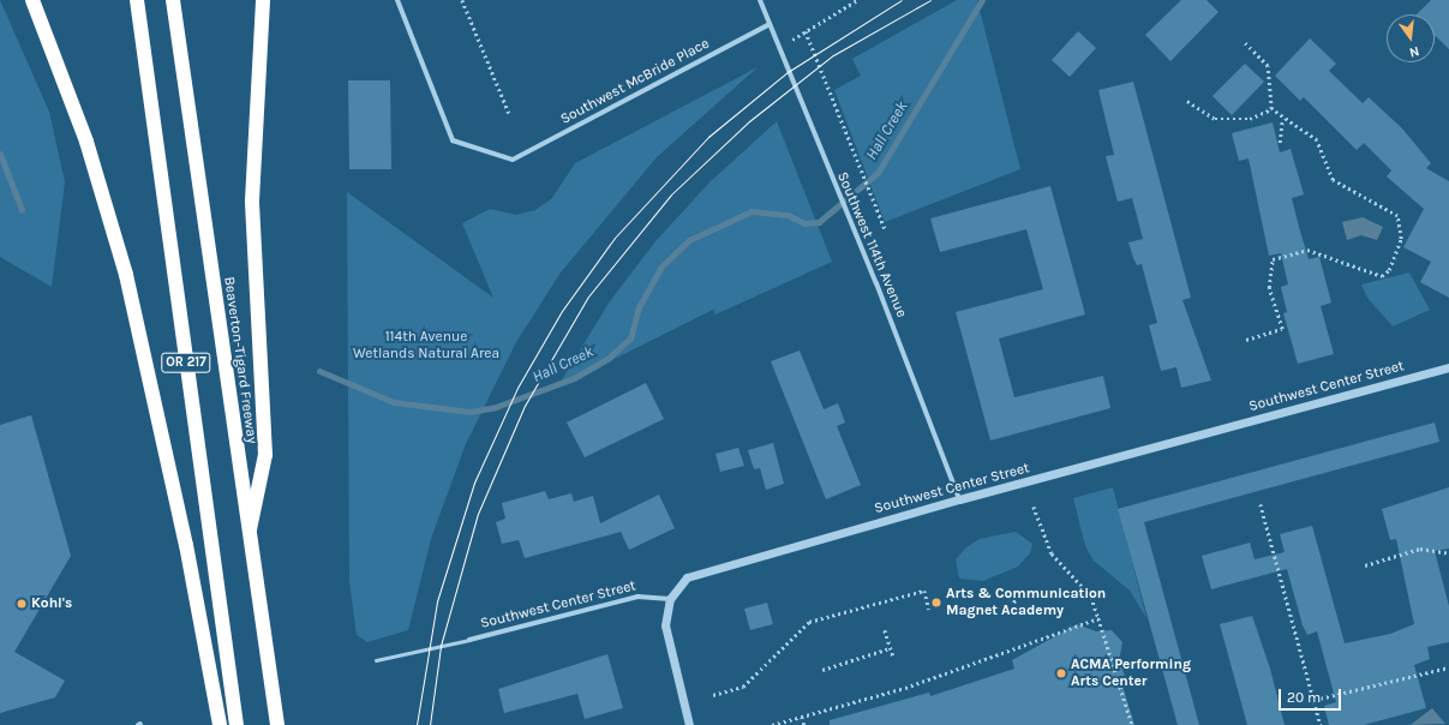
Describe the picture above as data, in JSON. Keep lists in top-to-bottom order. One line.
{"streets":{"highway":["Beaverton-Tigard Freeway","OR 217"],"street":["Southwest McBride Place","Southwest 114th Avenue","Southwest Center Street"]},"crossings":[["Southwest McBride Place","Southwest 114th Avenue"],["Southwest 114th Avenue","Southwest Center Street"]],"water":["Hall Creek"],"parks":["114th Avenue Wetlands Natural Area"],"places":["Arts & Communication Magnet Academy","Kohl's","ACMA Performing Arts Center"],"scale_bar":"20 m","north":"bottom"}
